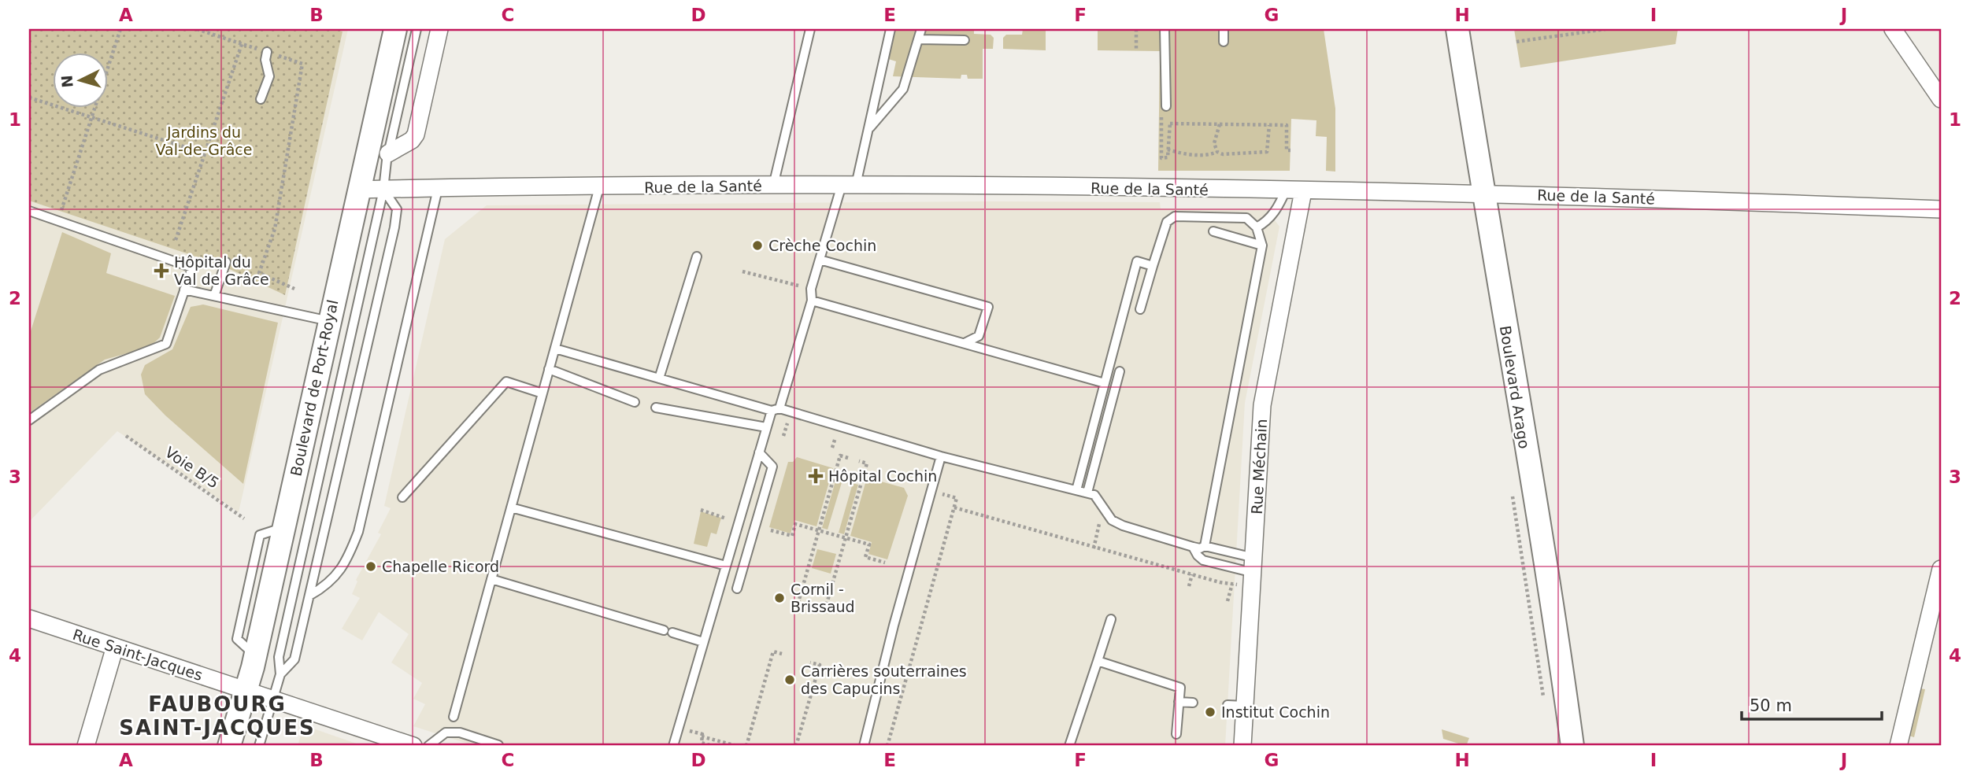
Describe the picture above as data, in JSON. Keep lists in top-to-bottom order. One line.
{"streets":{"main road":["Boulevard Arago","Boulevard de Port-Royal"],"street":["Rue de la Santé","Rue Méchain","Rue Saint-Jacques"],"path":["Voie B/5"]},"crossings":[["Rue de la Santé","Boulevard Arago"],["Rue de la Santé","Boulevard de Port-Royal"],["Rue de la Santé","Rue Méchain"],["Boulevard de Port-Royal","Rue Saint-Jacques"]],"districts":["FAUBOURG SAINT-JACQUES"],"parks":["Jardins du Val-de-Grâce"],"places":{"other":["Crèche Cochin","Chapelle Ricord","Cornil - Brissaud","Carrières souterraines des Capucins","Institut Cochin"],"health":["Hôpital du Val de Grâce","Hôpital Cochin"]},"scale_bar":"50 m","north":"left","grid":{"columns":["A","B","C","D","E","F","G","H","I","J"],"rows":["1","2","3","4"]}}
